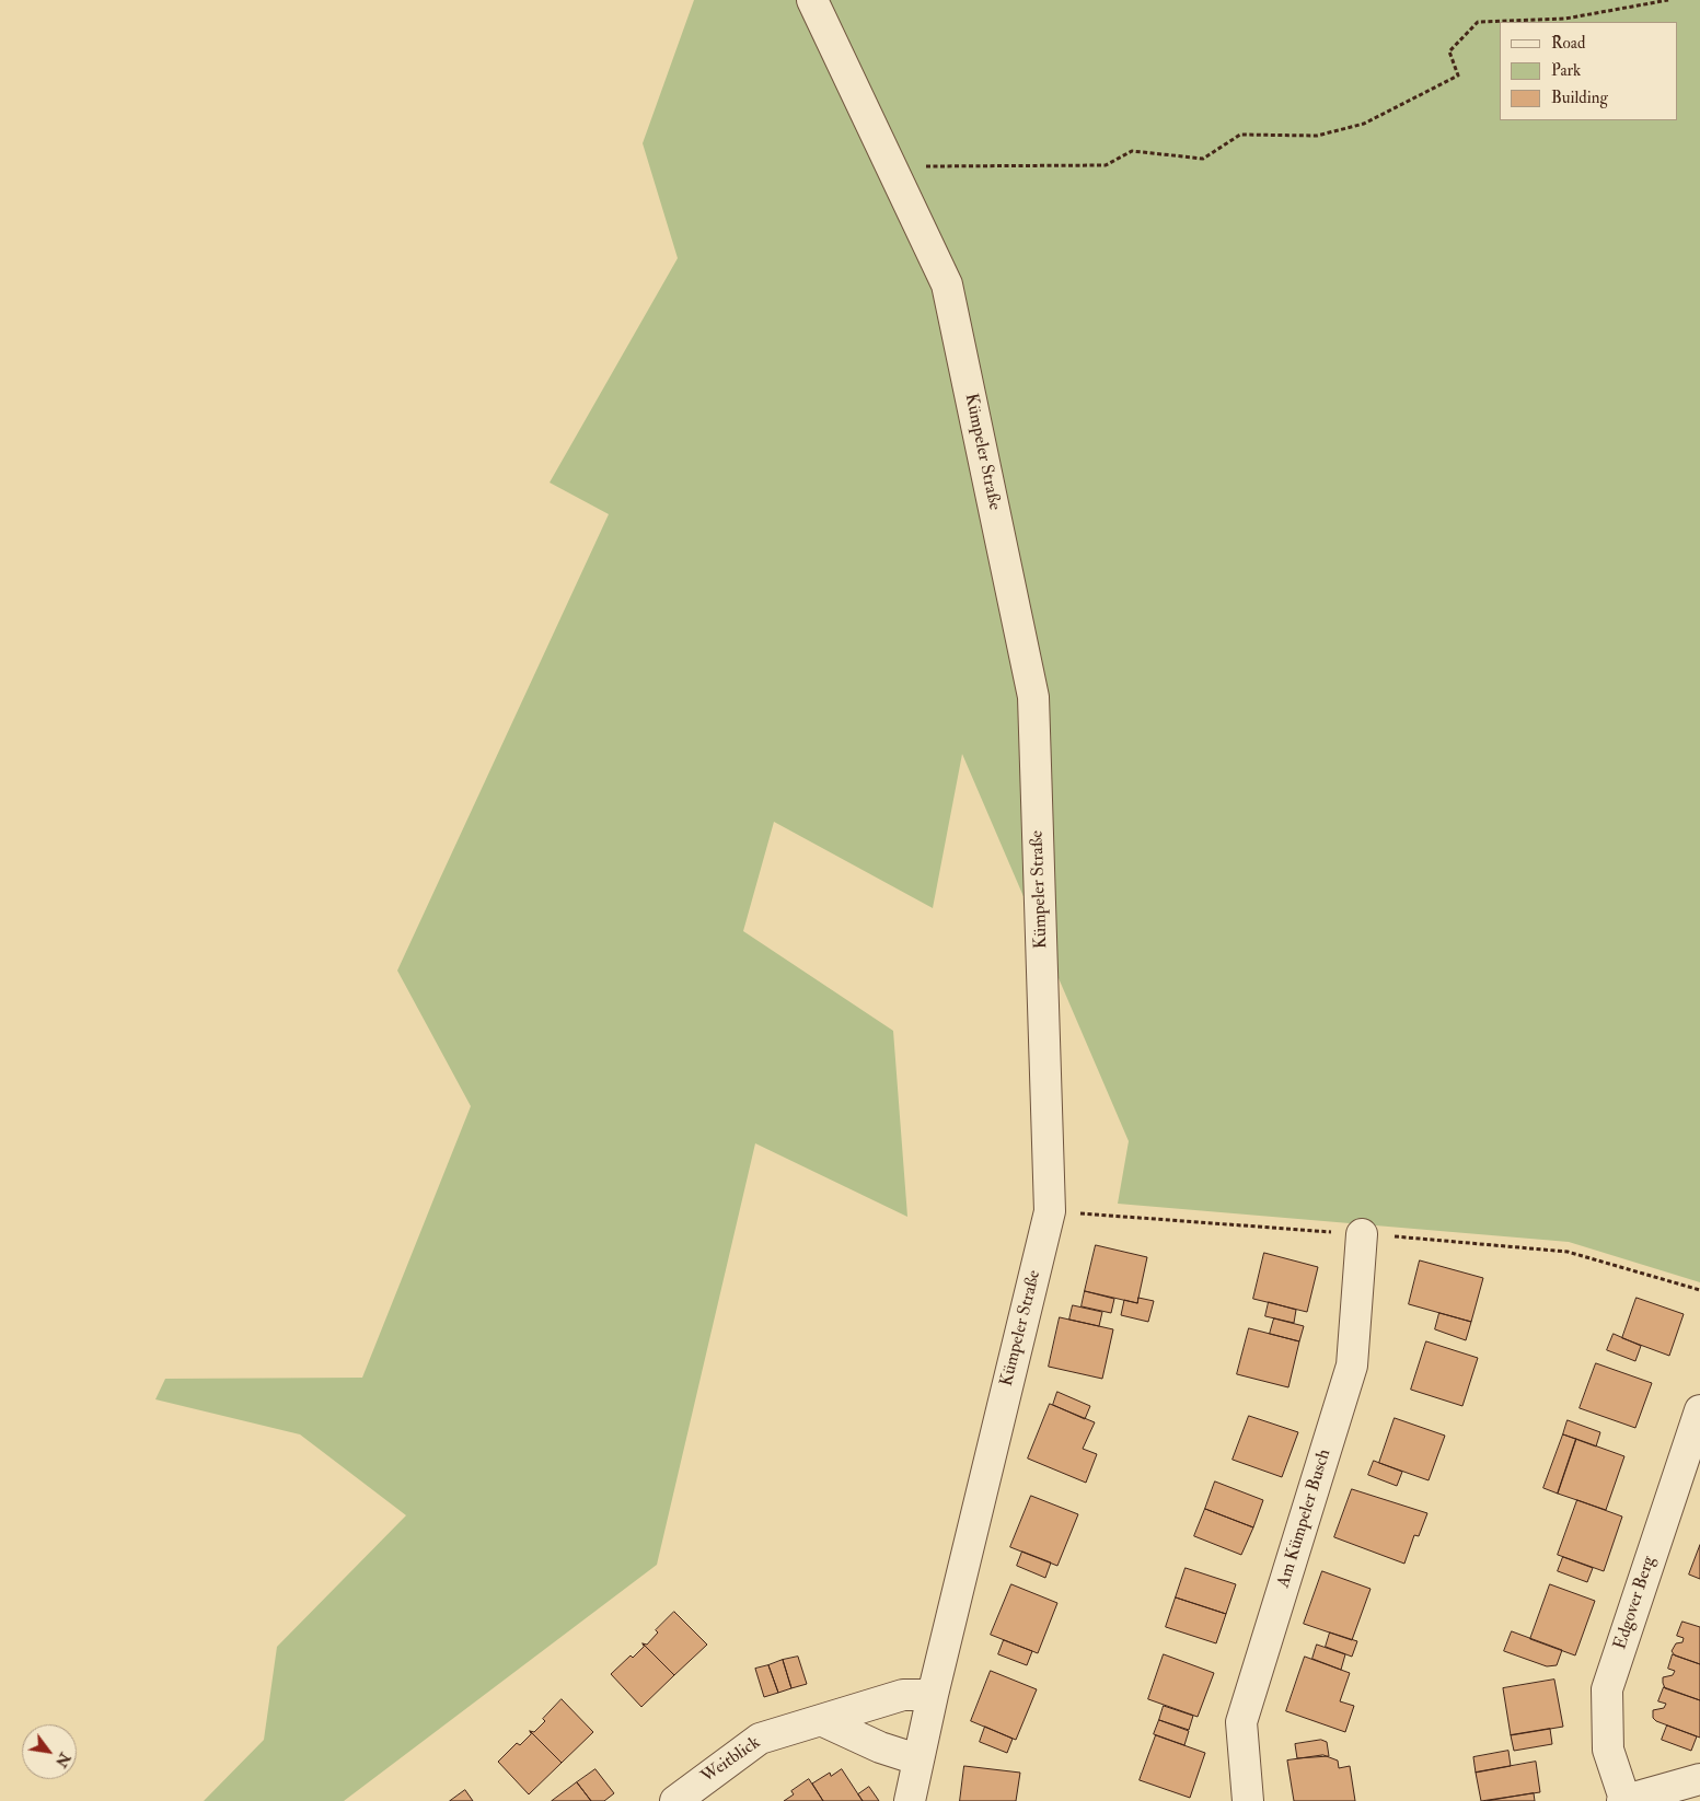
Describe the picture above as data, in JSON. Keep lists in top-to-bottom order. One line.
{"streets":{"street":["Kümpeler Straße","Am Kümpeler Busch","Edgover Berg","Weitblick"]},"crossings":[["Kümpeler Straße","Weitblick"]],"legend":["Road","Park","Building"],"north":"bottom right"}
